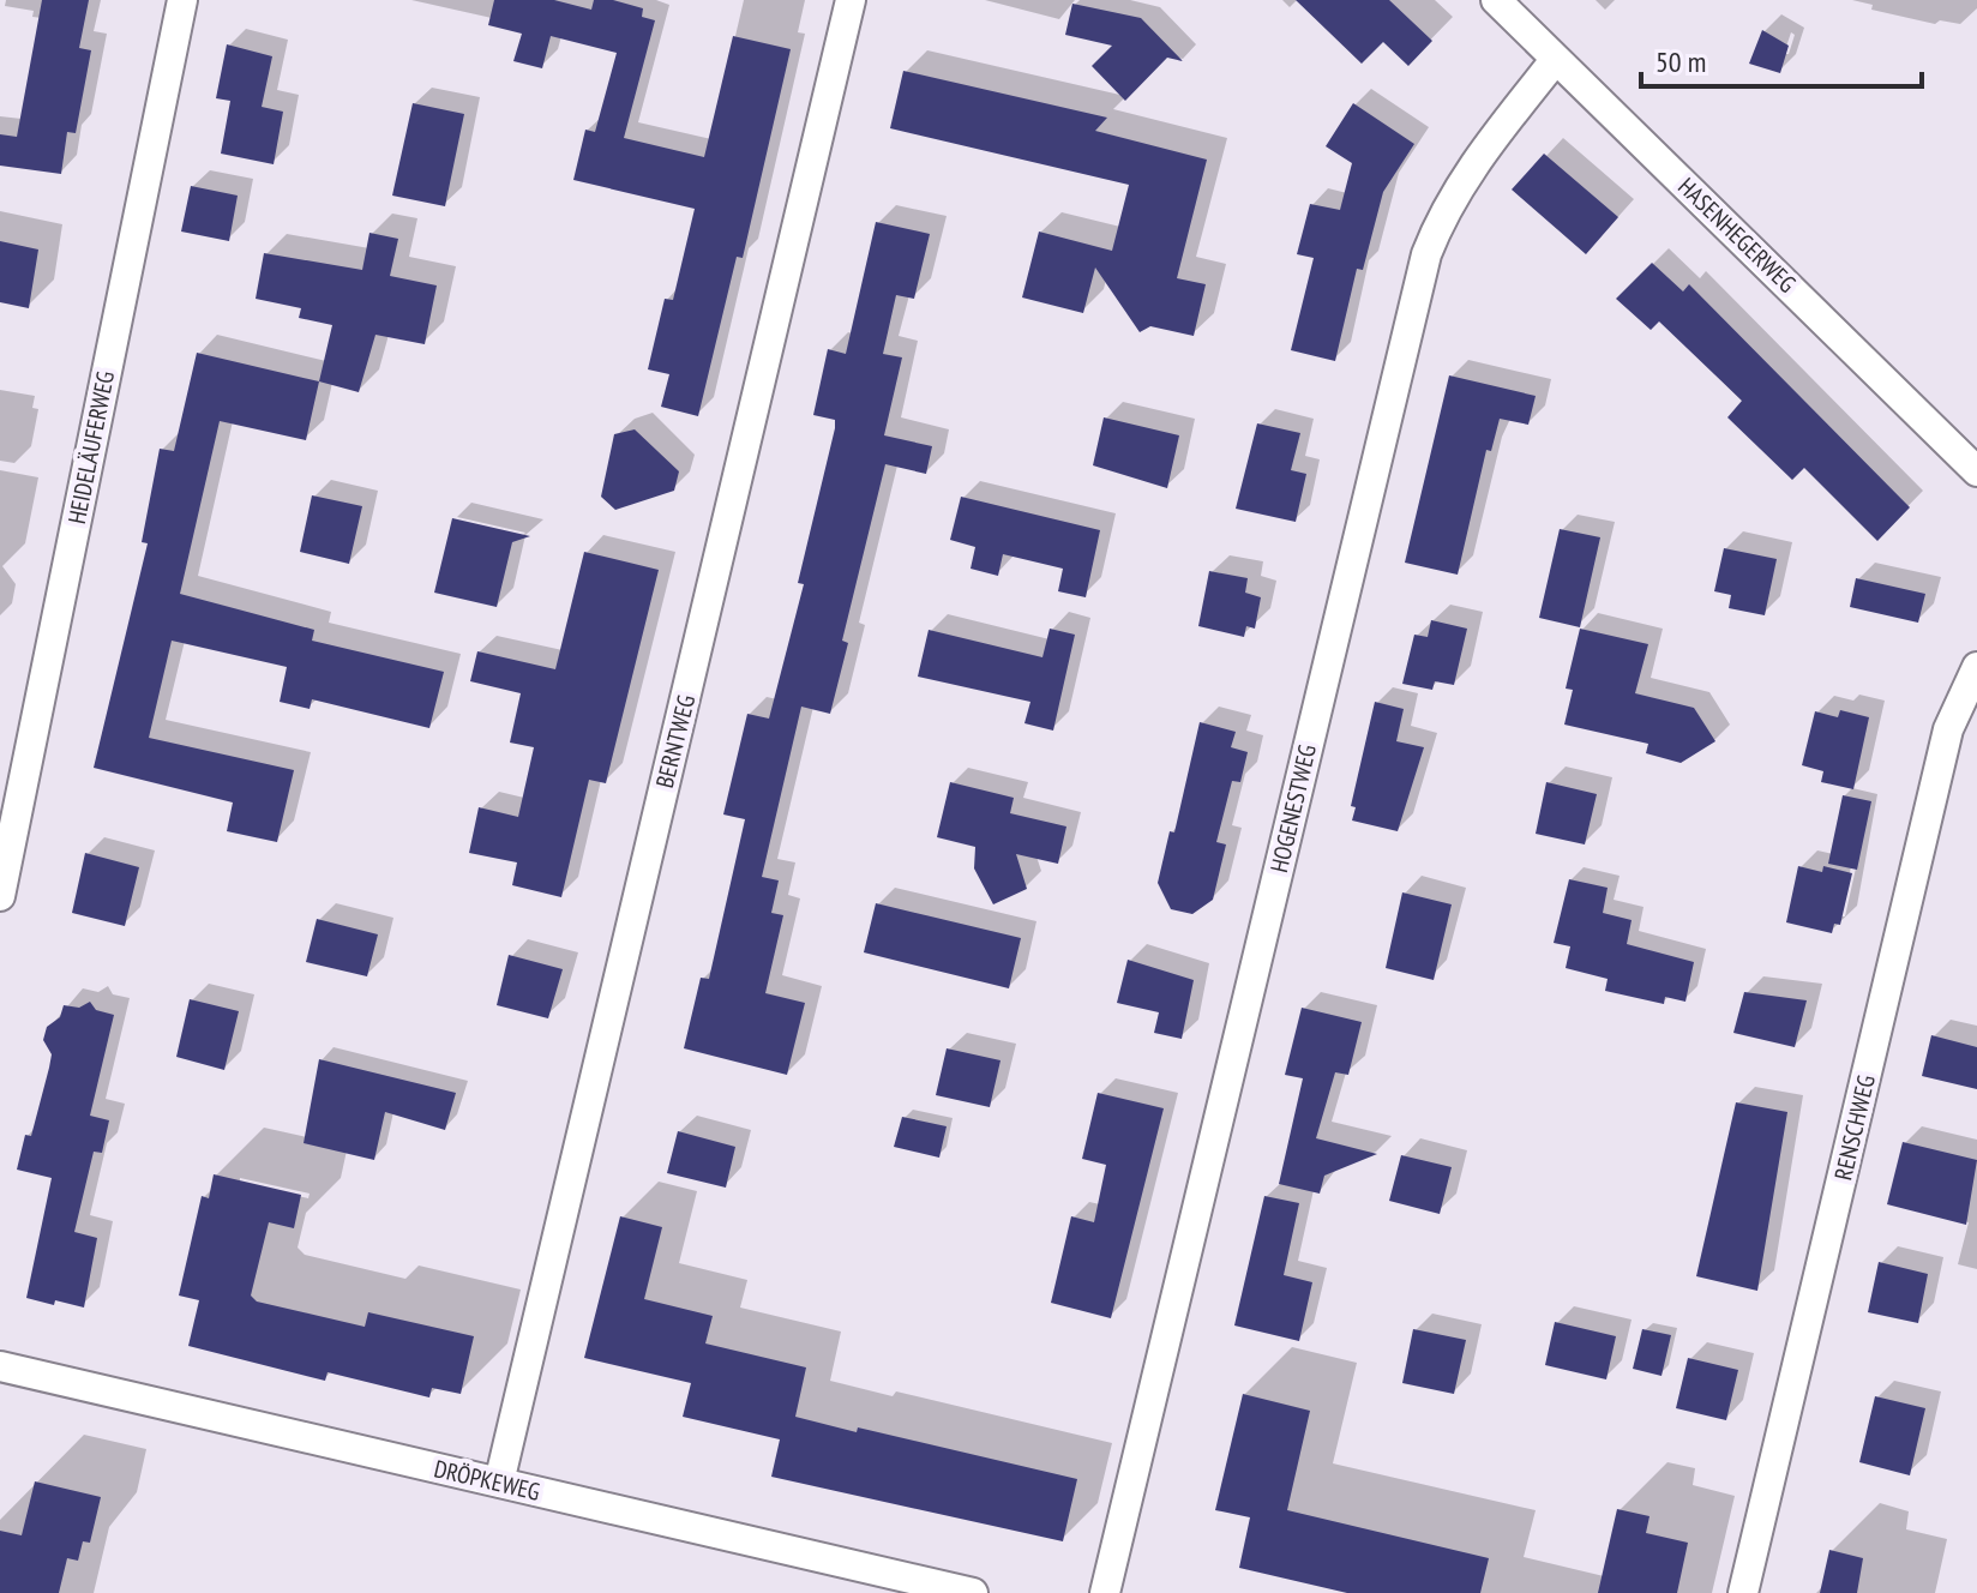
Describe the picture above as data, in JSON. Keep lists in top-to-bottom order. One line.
{"streets":{"street":["HASENHEGERWEG","HEIDELÄUFERWEG","BERNTWEG","HOGENESTWEG","RENSCHWEG","DRÖPKEWEG"]},"crossings":[["HASENHEGERWEG","HOGENESTWEG"],["BERNTWEG","DRÖPKEWEG"]],"scale_bar":"50 m"}
